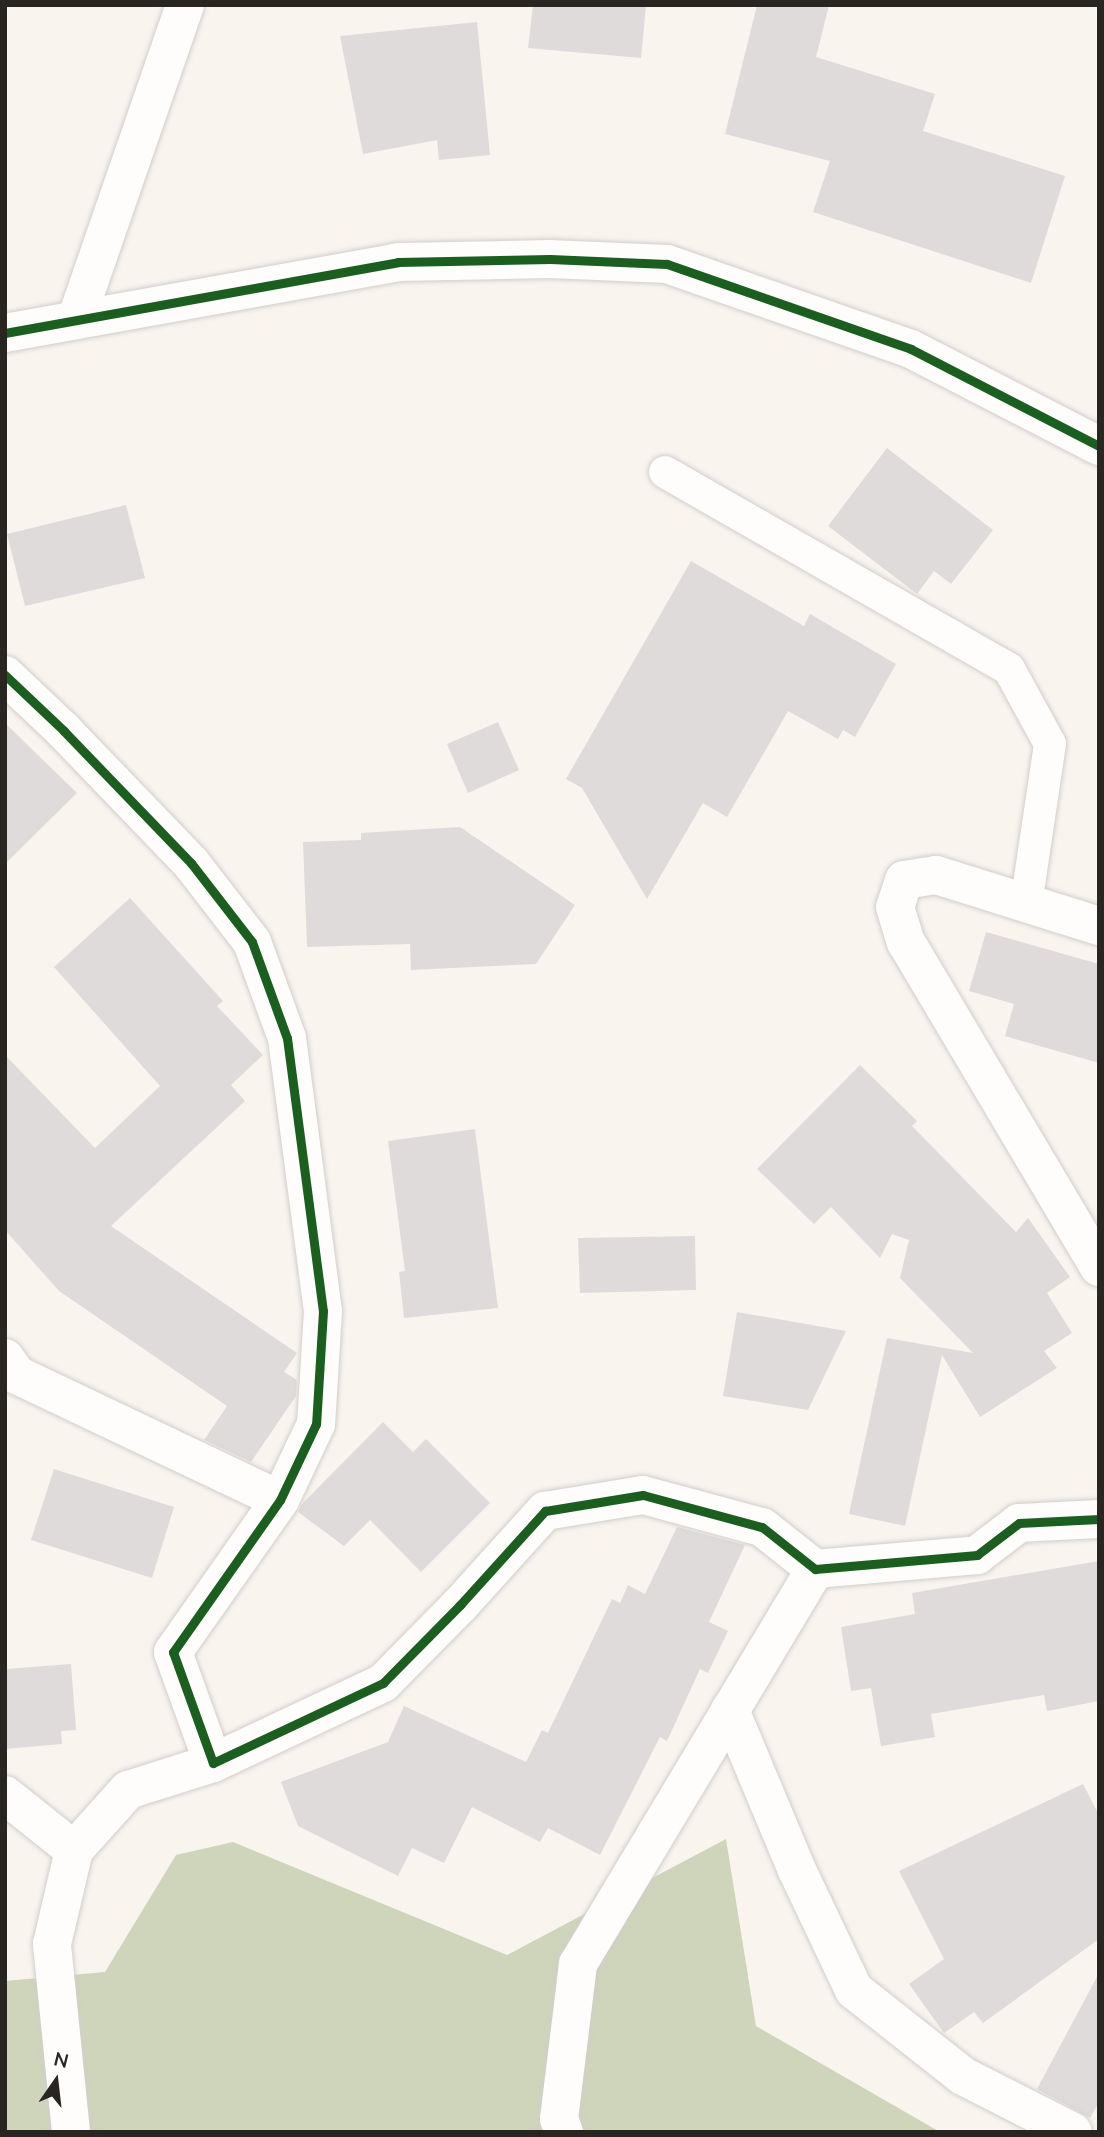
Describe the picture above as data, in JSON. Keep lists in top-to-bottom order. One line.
{"north":"top"}
